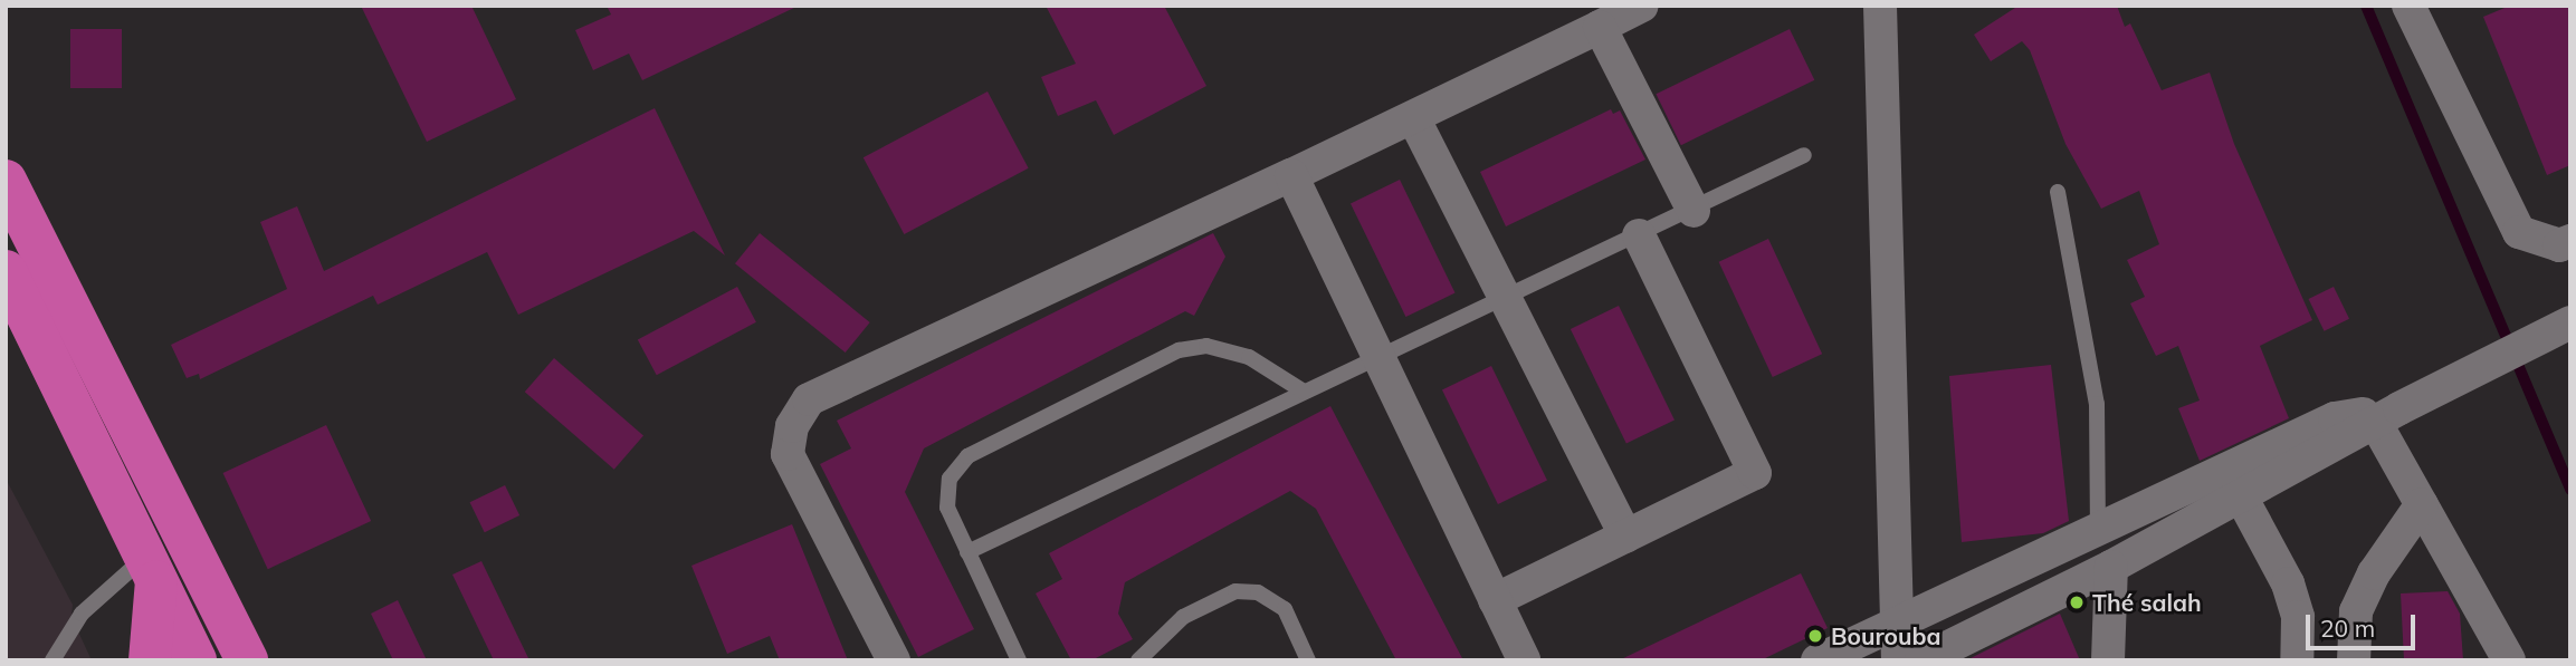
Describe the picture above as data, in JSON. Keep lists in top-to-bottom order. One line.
{"places":["Thé salah","Bourouba"],"scale_bar":"20 m"}
